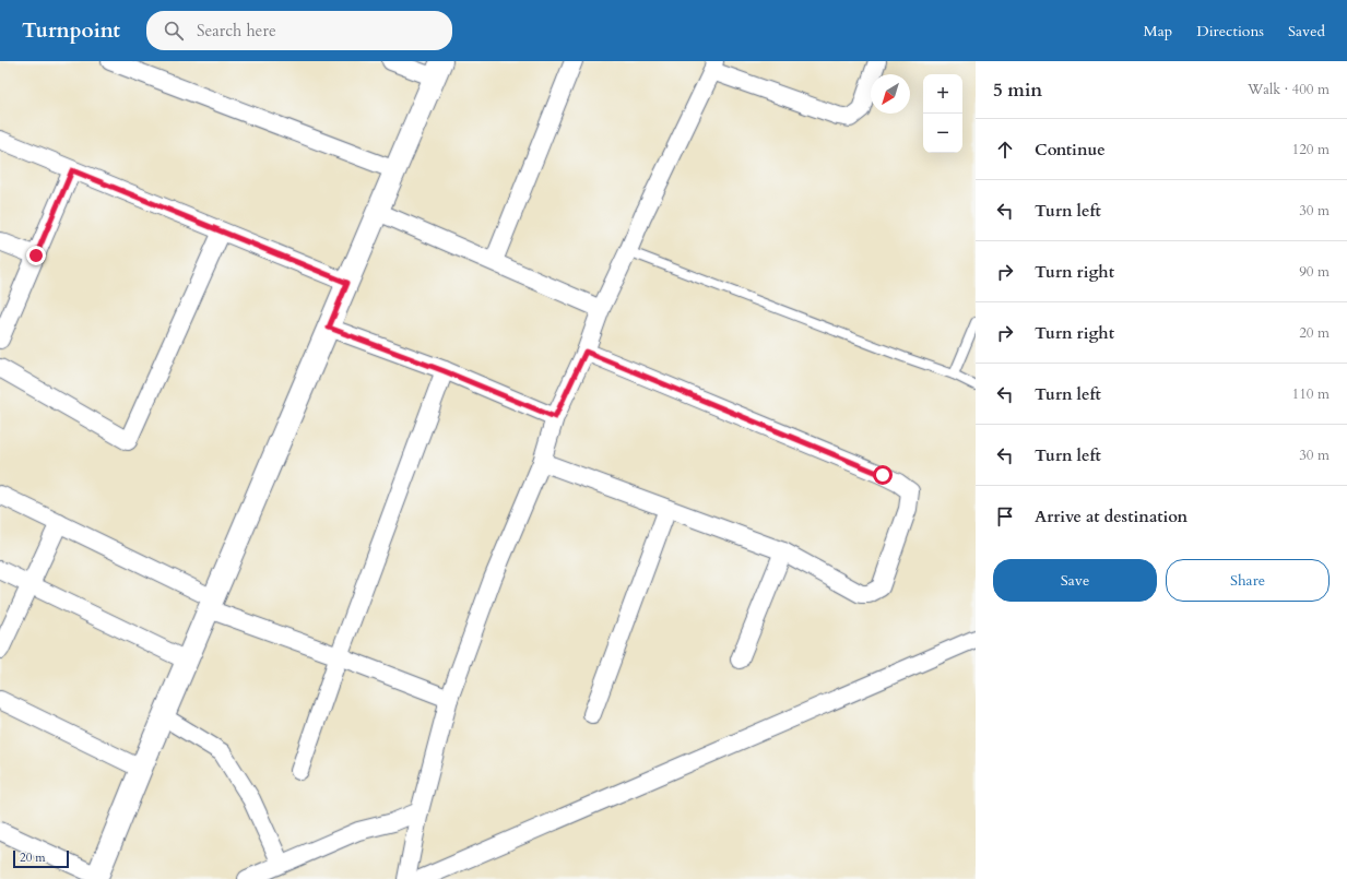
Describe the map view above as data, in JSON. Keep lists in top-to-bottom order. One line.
{"scale_bar":"20 m","north":"bottom left","page":{"header":"Turnpoint","search":"Search here","nav":["Map","Directions","Saved"],"heading":["5 min","Walk · 400 m"],"map_buttons":["+","−"],"list":[["Continue","120 m"],["Turn left","30 m"],["Turn right","90 m"],["Turn right","20 m"],["Turn left","110 m"],["Turn left","30 m"],"Arrive at destination"],"buttons":["Save","Share"],"scale":"20 m"}}
